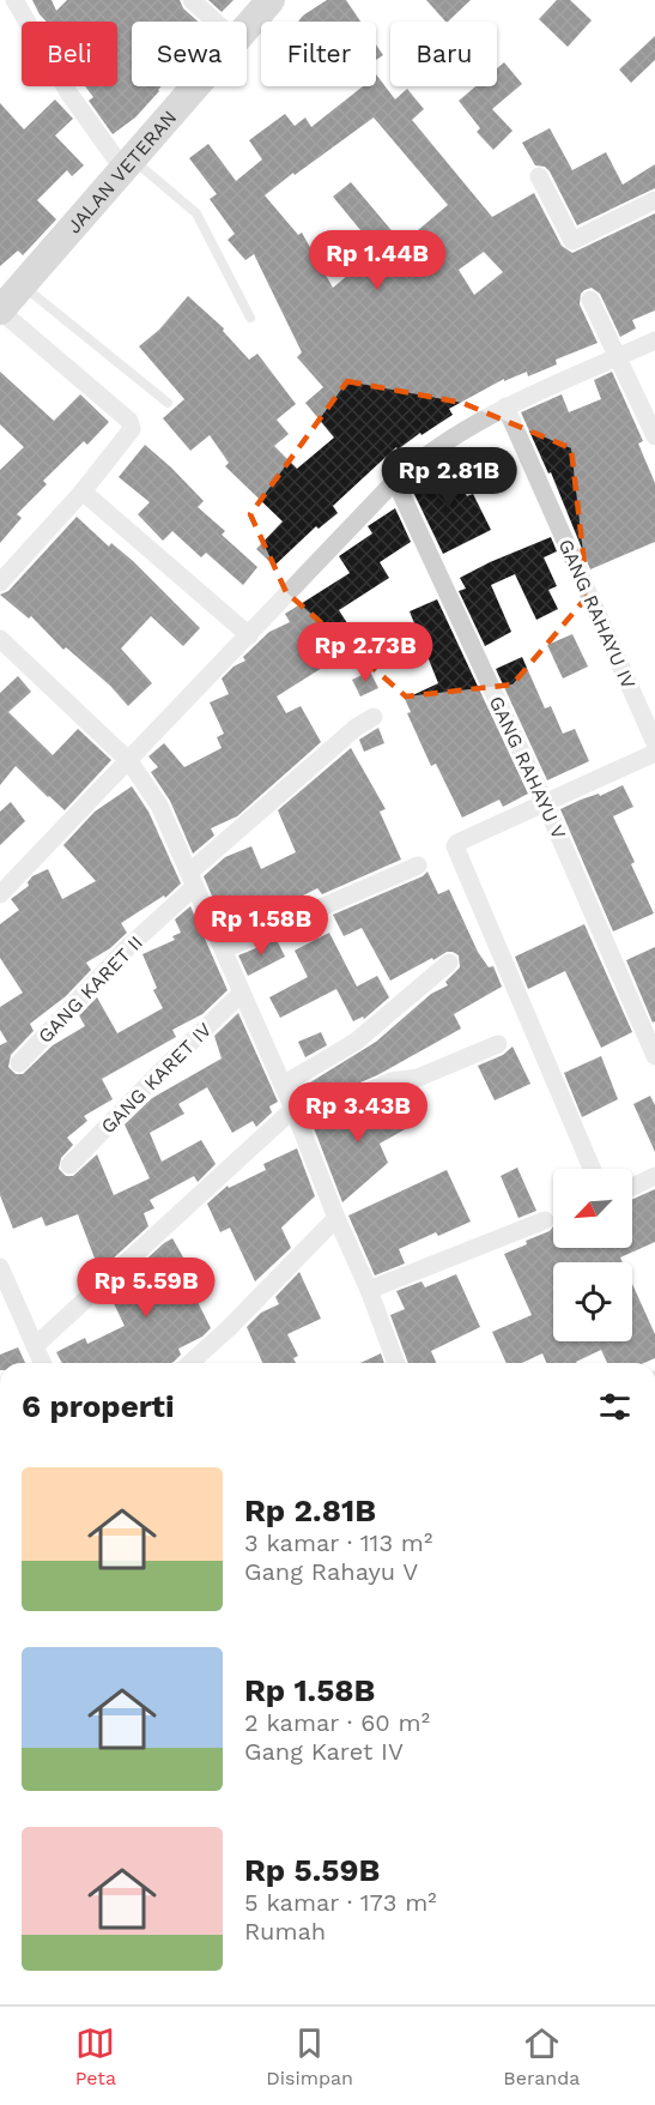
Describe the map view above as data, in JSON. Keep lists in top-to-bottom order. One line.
{"streets":{"main road":["JALAN VETERAN"],"street":["GANG RAHAYU IV","GANG RAHAYU V","GANG KARET II","GANG KARET IV"]},"north":"bottom left","page":{"chip":["Beli","Sewa","Filter","Baru"],"price":["Rp 1.44B","Rp 2.81B","Rp 2.73B","Rp 1.58B","Rp 3.43B","Rp 5.59B"],"heading":"6 properti","list":[{"name":"Rp 2.81B","note":"3 kamar · 113 m² · Gang Rahayu V"},{"name":"Rp 1.58B","note":"2 kamar · 60 m² · Gang Karet IV"},{"name":"Rp 5.59B","note":"5 kamar · 173 m² · Rumah"}],"tabs":["Peta","Disimpan","Beranda"]}}
